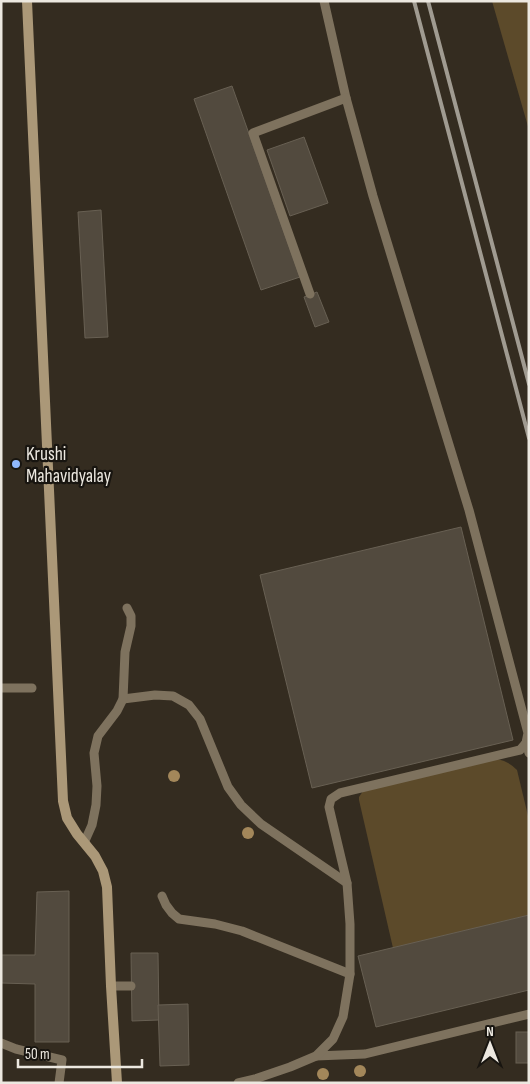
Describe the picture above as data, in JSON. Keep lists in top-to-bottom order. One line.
{"places":["Krushi Mahavidyalay"],"scale_bar":"50 m","north":"top"}
